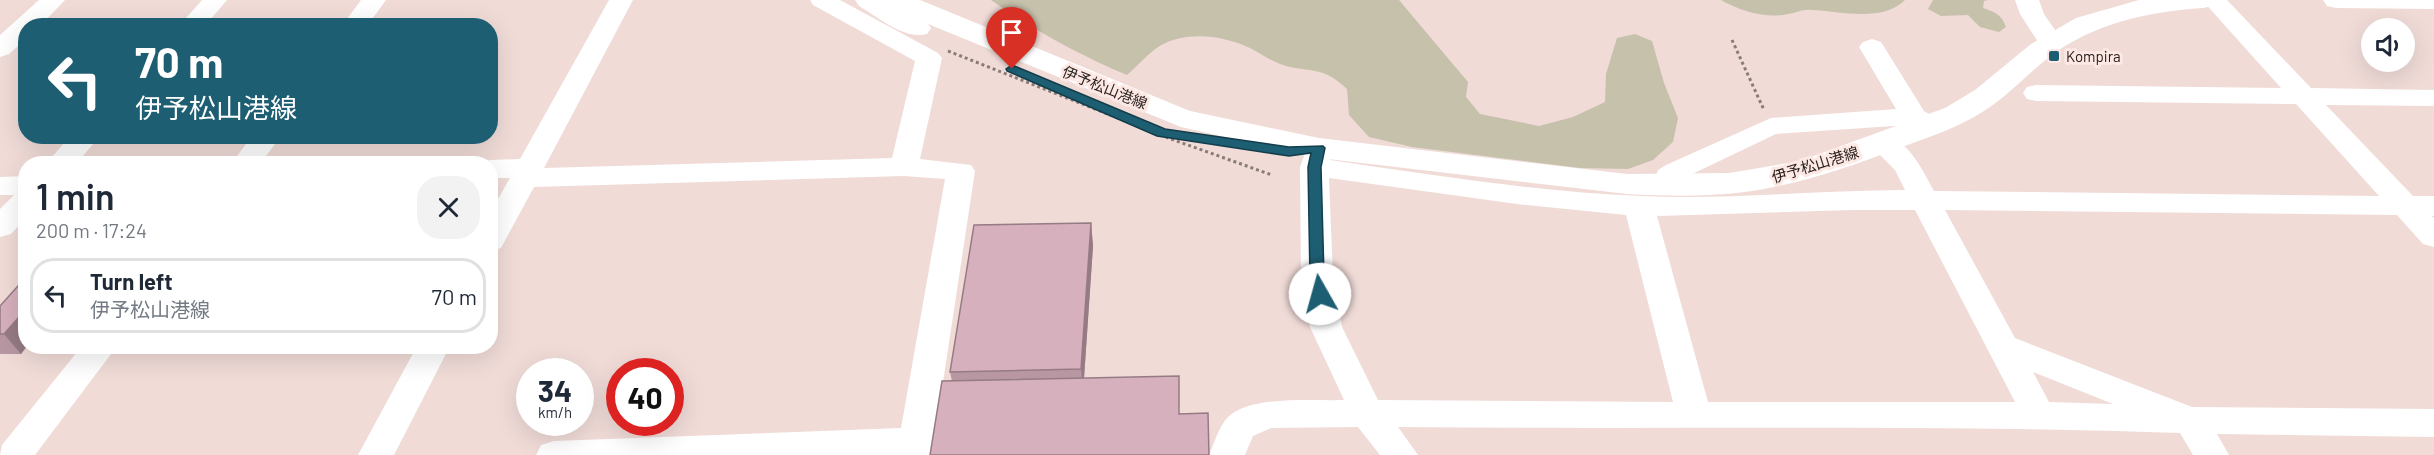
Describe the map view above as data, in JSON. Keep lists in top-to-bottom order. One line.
{"streets":{"main road":["伊予松山港線"]},"places":{"transit":["Kompira"]},"page":{"turn":["70 m","伊予松山港線"],"heading":["1 min","200 m · 17:24"],"list":[{"name":"Turn left","note":"伊予松山港線","value":"70 m"}],"speed":"34 km/h","limit":"40"}}
